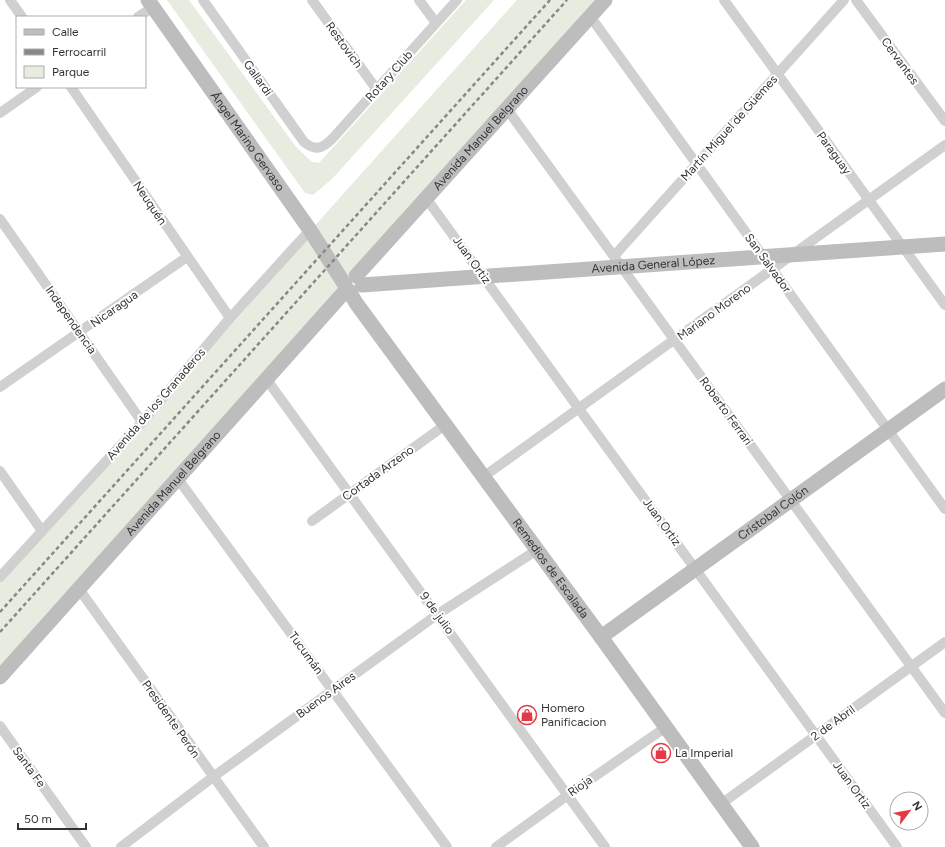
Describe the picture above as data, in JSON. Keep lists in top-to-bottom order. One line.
{"streets":{"main road":["Avenida Manuel Belgrano","Ángel Marino Gervaso","Avenida General López","Cristobal Colón","Remedios de Escalada"],"street":["Restovich","Cervantes","Rotary Club","Gallardi","Martín Miguel de Güemes","Paraguay","Neuquén","Juan Ortiz","San Salvador","Nicaragua","Mariano Moreno","Independencia","Avenida de los Granaderos","Roberto Ferrari","Cortada Arzeno","9 de julio","Tucumán","Buenos Aires","Presidente Perón","2 de Abril","Santa Fe","Rioja"]},"crossings":[["Restovich","Rotary Club"],["Rotary Club","Gallardi"],["Martín Miguel de Güemes","Paraguay"],["Martín Miguel de Güemes","San Salvador"],["Martín Miguel de Güemes","Avenida General López"],["Martín Miguel de Güemes","Roberto Ferrari"],["Avenida Manuel Belgrano","Ángel Marino Gervaso"],["Avenida Manuel Belgrano","Juan Ortiz"],["Avenida Manuel Belgrano","San Salvador"],["Avenida Manuel Belgrano","Avenida General López"],["Avenida Manuel Belgrano","Roberto Ferrari"],["Avenida Manuel Belgrano","Remedios de Escalada"],["Avenida Manuel Belgrano","9 de julio"],["Avenida Manuel Belgrano","Tucumán"],["Avenida Manuel Belgrano","Presidente Perón"],["Ángel Marino Gervaso","Avenida General López"],["Ángel Marino Gervaso","Avenida de los Granaderos"],["Ángel Marino Gervaso","Remedios de Escalada"],["Paraguay","Avenida General López"],["Paraguay","Mariano Moreno"],["Neuquén","Nicaragua"],["Neuquén","Avenida de los Granaderos"],["Juan Ortiz","Avenida General López"],["Juan Ortiz","Mariano Moreno"],["Juan Ortiz","Cristobal Colón"],["Juan Ortiz","2 de Abril"],["San Salvador","Avenida General López"],["San Salvador","Mariano Moreno"],["San Salvador","Cristobal Colón"],["Avenida General López","Mariano Moreno"],["Avenida General López","Roberto Ferrari"],["Avenida General López","Remedios de Escalada"],["Nicaragua","Independencia"],["Mariano Moreno","Roberto Ferrari"],["Mariano Moreno","Remedios de Escalada"],["Independencia","Avenida de los Granaderos"],["Roberto Ferrari","Cristobal Colón"],["Roberto Ferrari","2 de Abril"],["Cortada Arzeno","Remedios de Escalada"],["Cortada Arzeno","9 de julio"],["Cristobal Colón","Remedios de Escalada"],["Remedios de Escalada","Buenos Aires"],["Remedios de Escalada","2 de Abril"],["Remedios de Escalada","Rioja"],["9 de julio","Buenos Aires"],["9 de julio","Rioja"],["Tucumán","Buenos Aires"],["Buenos Aires","Presidente Perón"]],"places":{"shop":["Homero Panificacion","La Imperial"]},"legend":["Calle","Ferrocarril","Parque"],"scale_bar":"50 m","north":"top right"}
